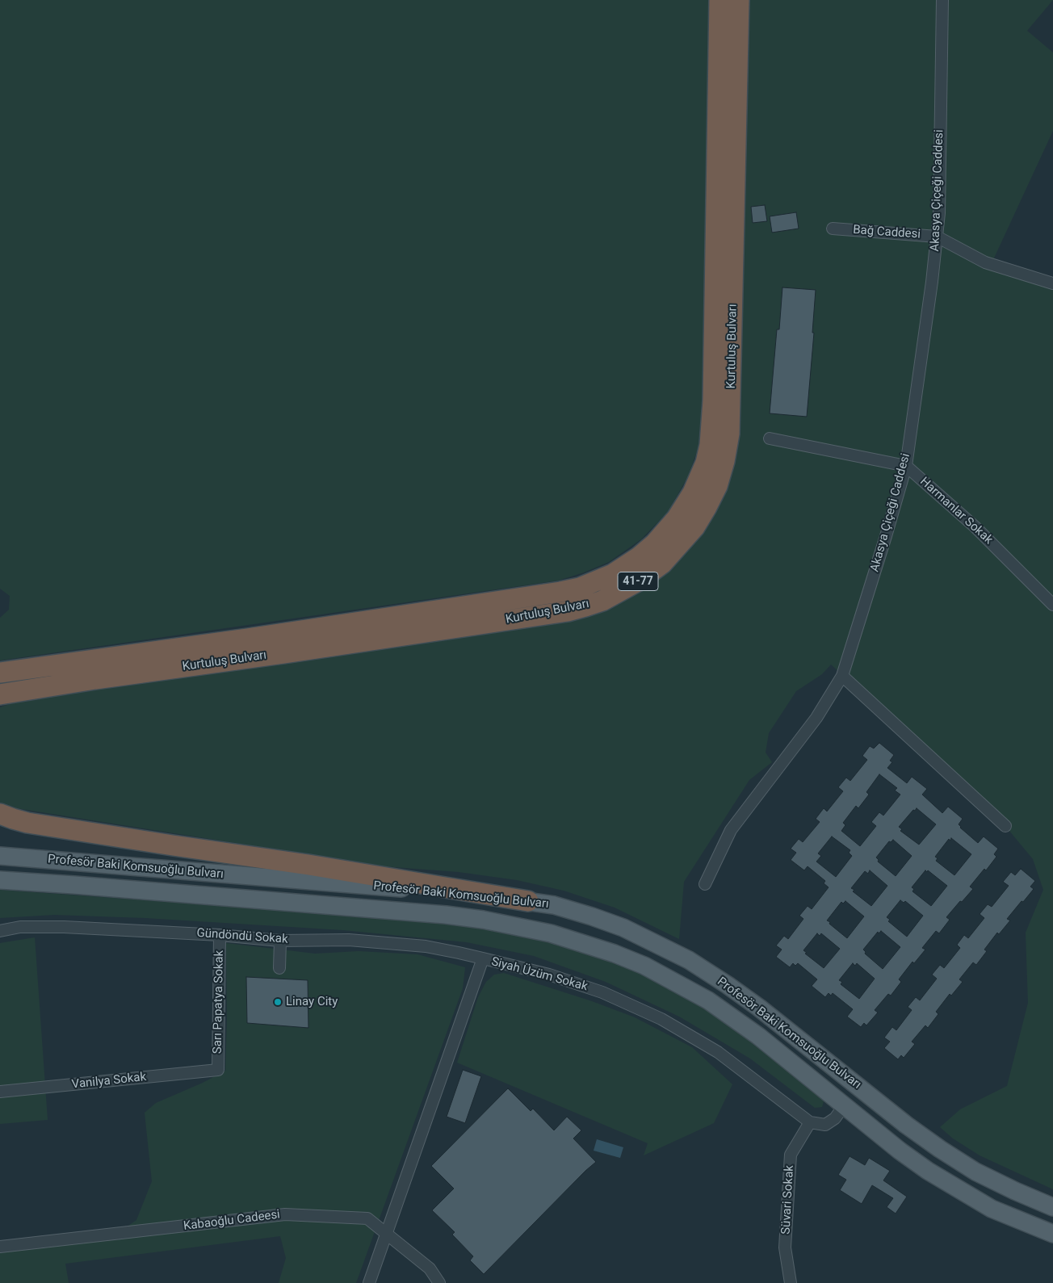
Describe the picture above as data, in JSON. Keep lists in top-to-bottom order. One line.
{"streets":{"highway":["Kurtuluş Bulvarı","41-77"],"main road":["Profesör Baki Komsuoğlu Bulvarı"],"street":["Akasya Çiçeği Caddesi","Bağ Caddesi","Harmanlar Sokak","Gündöndü Sokak","Siyah Üzüm Sokak","Sarı Papatya Sokak","Vanilya Sokak","Süvari Sokak","Kabaoğlu Cadeesi"]},"crossings":[["Akasya Çiçeği Caddesi","Bağ Caddesi"],["Akasya Çiçeği Caddesi","Harmanlar Sokak"],["Kurtuluş Bulvarı","41-77"],["Gündöndü Sokak","Siyah Üzüm Sokak"],["Gündöndü Sokak","Sarı Papatya Sokak"],["Siyah Üzüm Sokak","Süvari Sokak"],["Siyah Üzüm Sokak","Kabaoğlu Cadeesi"],["Sarı Papatya Sokak","Vanilya Sokak"]],"places":["Linay City"]}
